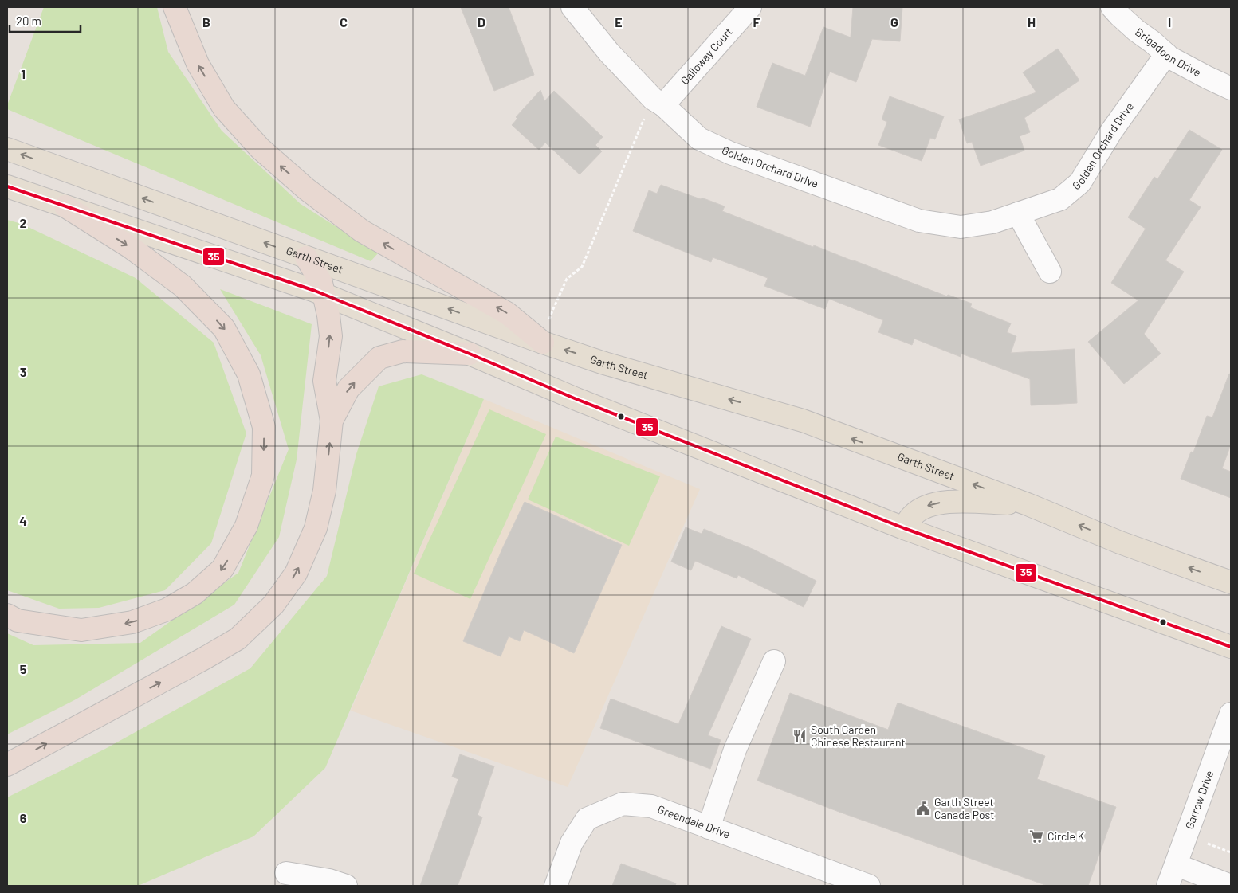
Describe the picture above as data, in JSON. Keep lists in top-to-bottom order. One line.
{"streets":{"main road":["Garth Street"],"street":["Brigadoon Drive","Galloway Court","Golden Orchard Drive","Garrow Drive","Greendale Drive"]},"crossings":[["Brigadoon Drive","Golden Orchard Drive"],["Galloway Court","Golden Orchard Drive"]],"places":{"restaurant":["South Garden Chinese Restaurant"],"public building":["Garth Street Canada Post"],"supermarket":["Circle K"]},"lines":["transit line 35"],"scale_bar":"20 m","grid":{"columns":["B","C","D","E","F","G","H","I"],"rows":["1","2","3","4","5","6"]}}
